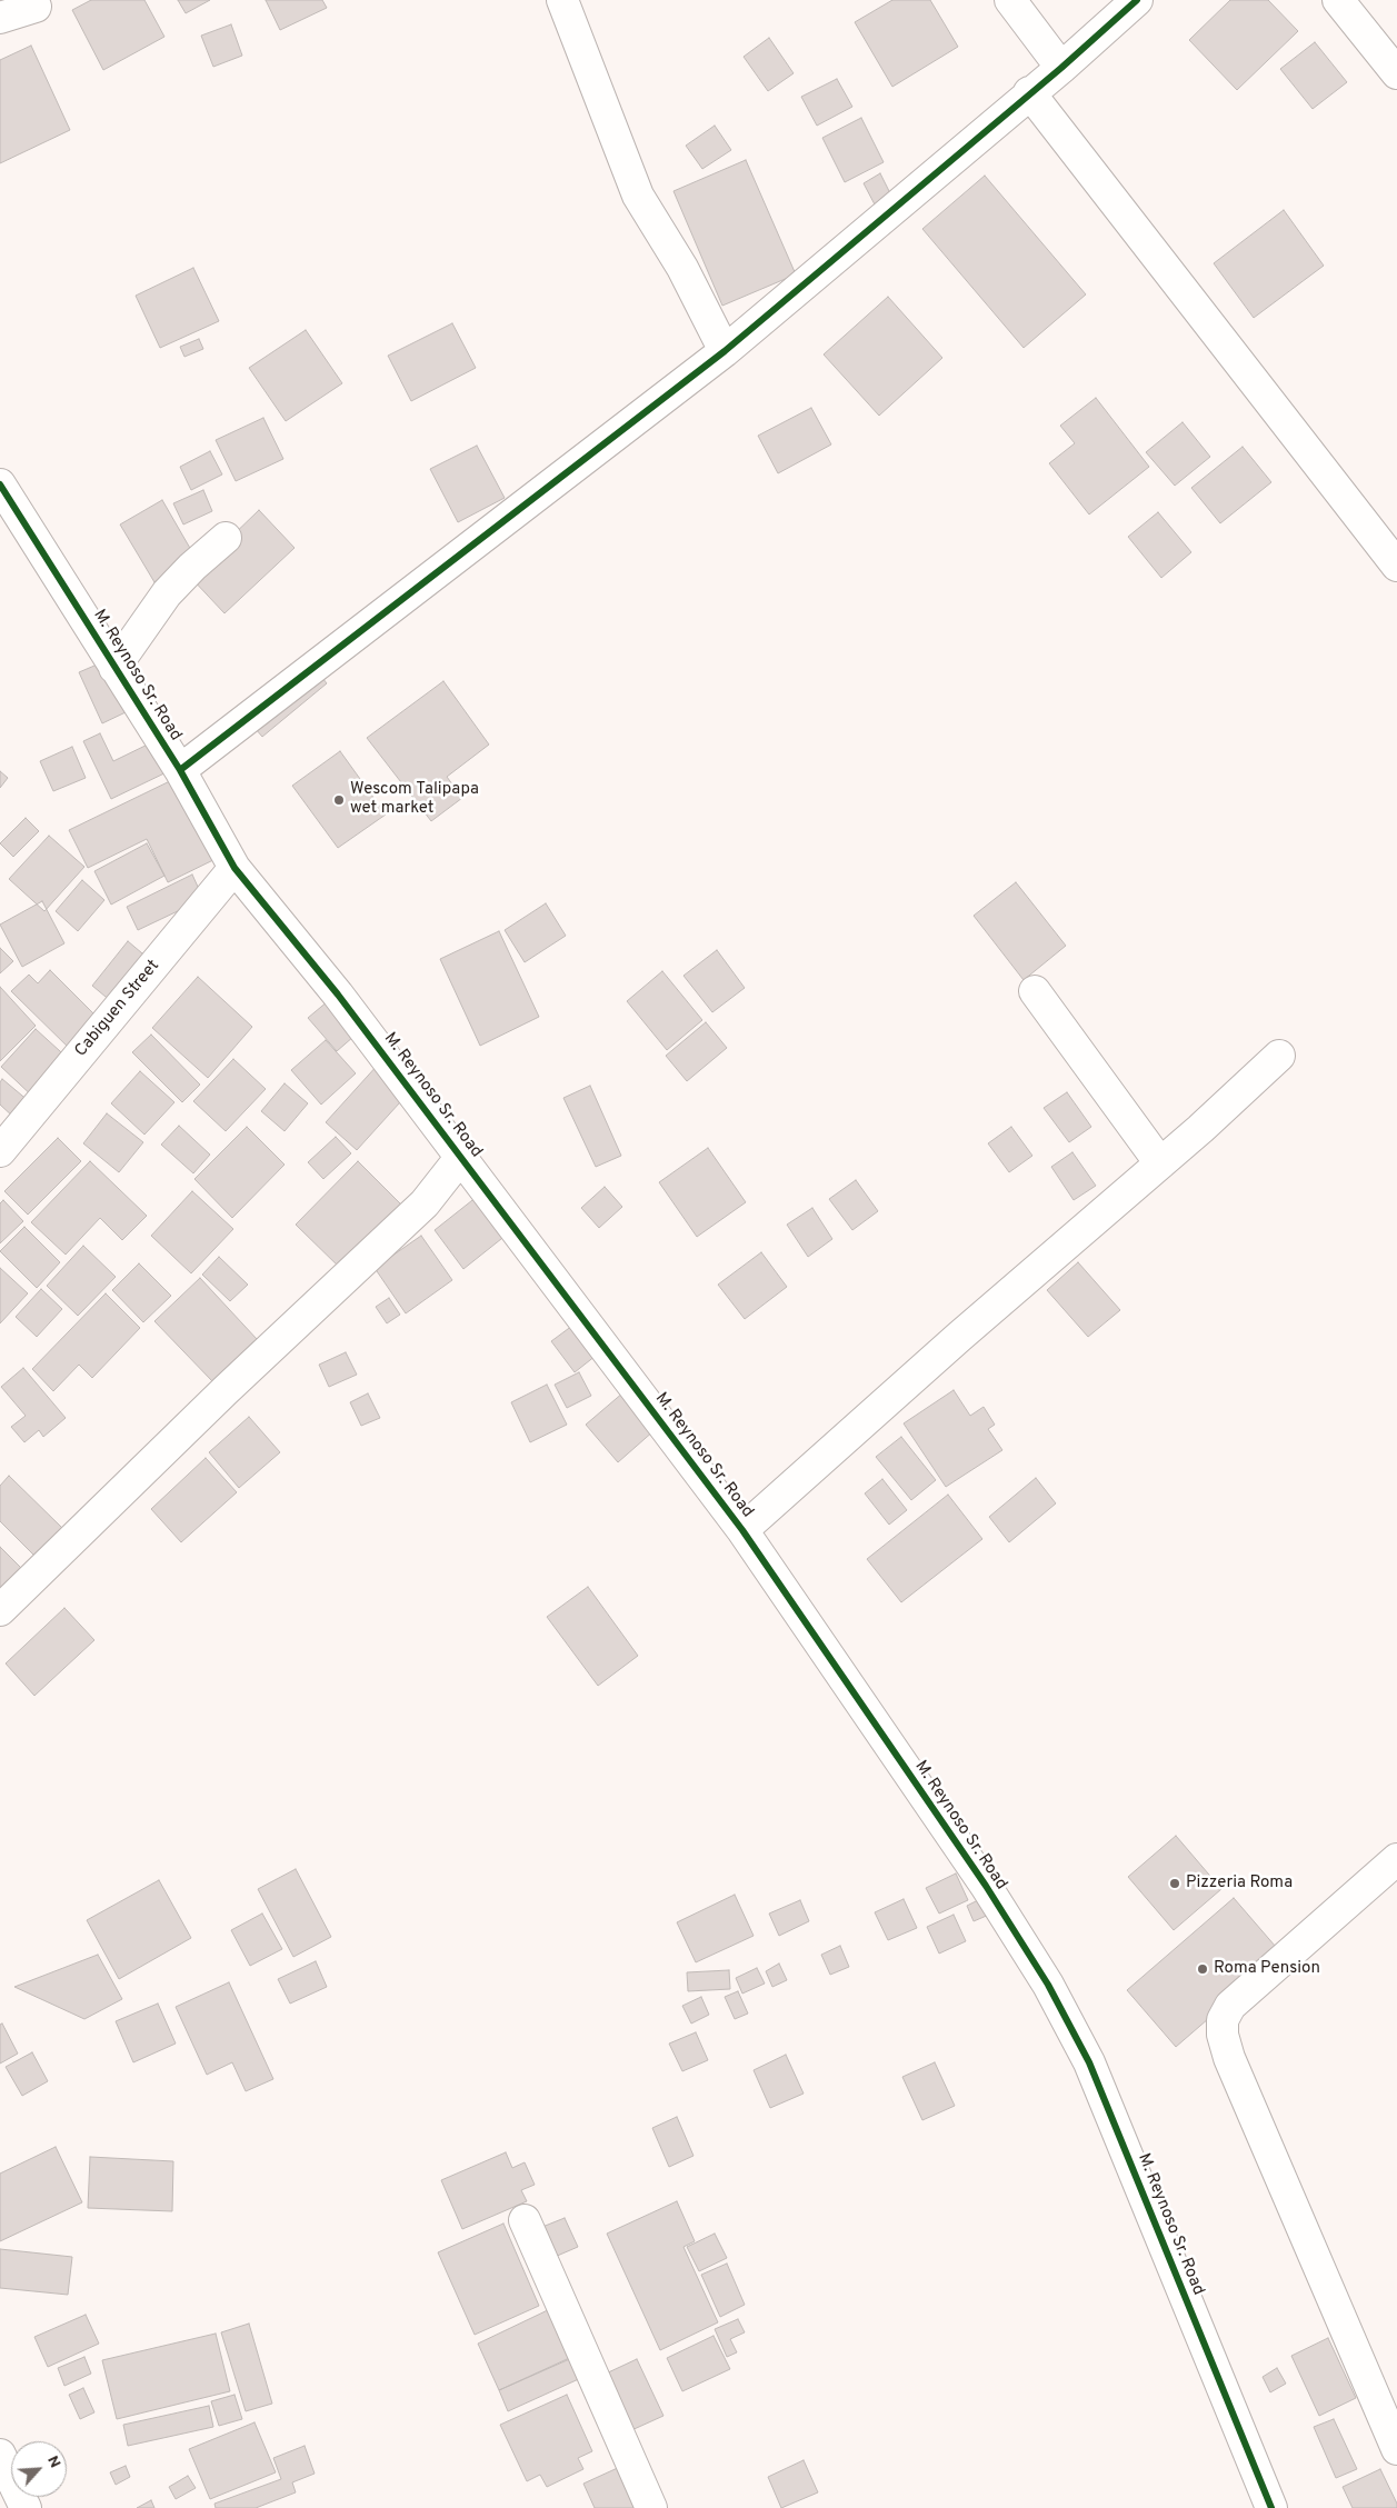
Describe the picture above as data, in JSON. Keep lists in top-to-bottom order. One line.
{"streets":{"street":["M. Reynoso Sr. Road","Cabiguen Street"]},"crossings":[["M. Reynoso Sr. Road","Cabiguen Street"]],"places":["Wescom Talipapa wet market","Pizzeria Roma","Roma Pension"],"north":"top right"}
